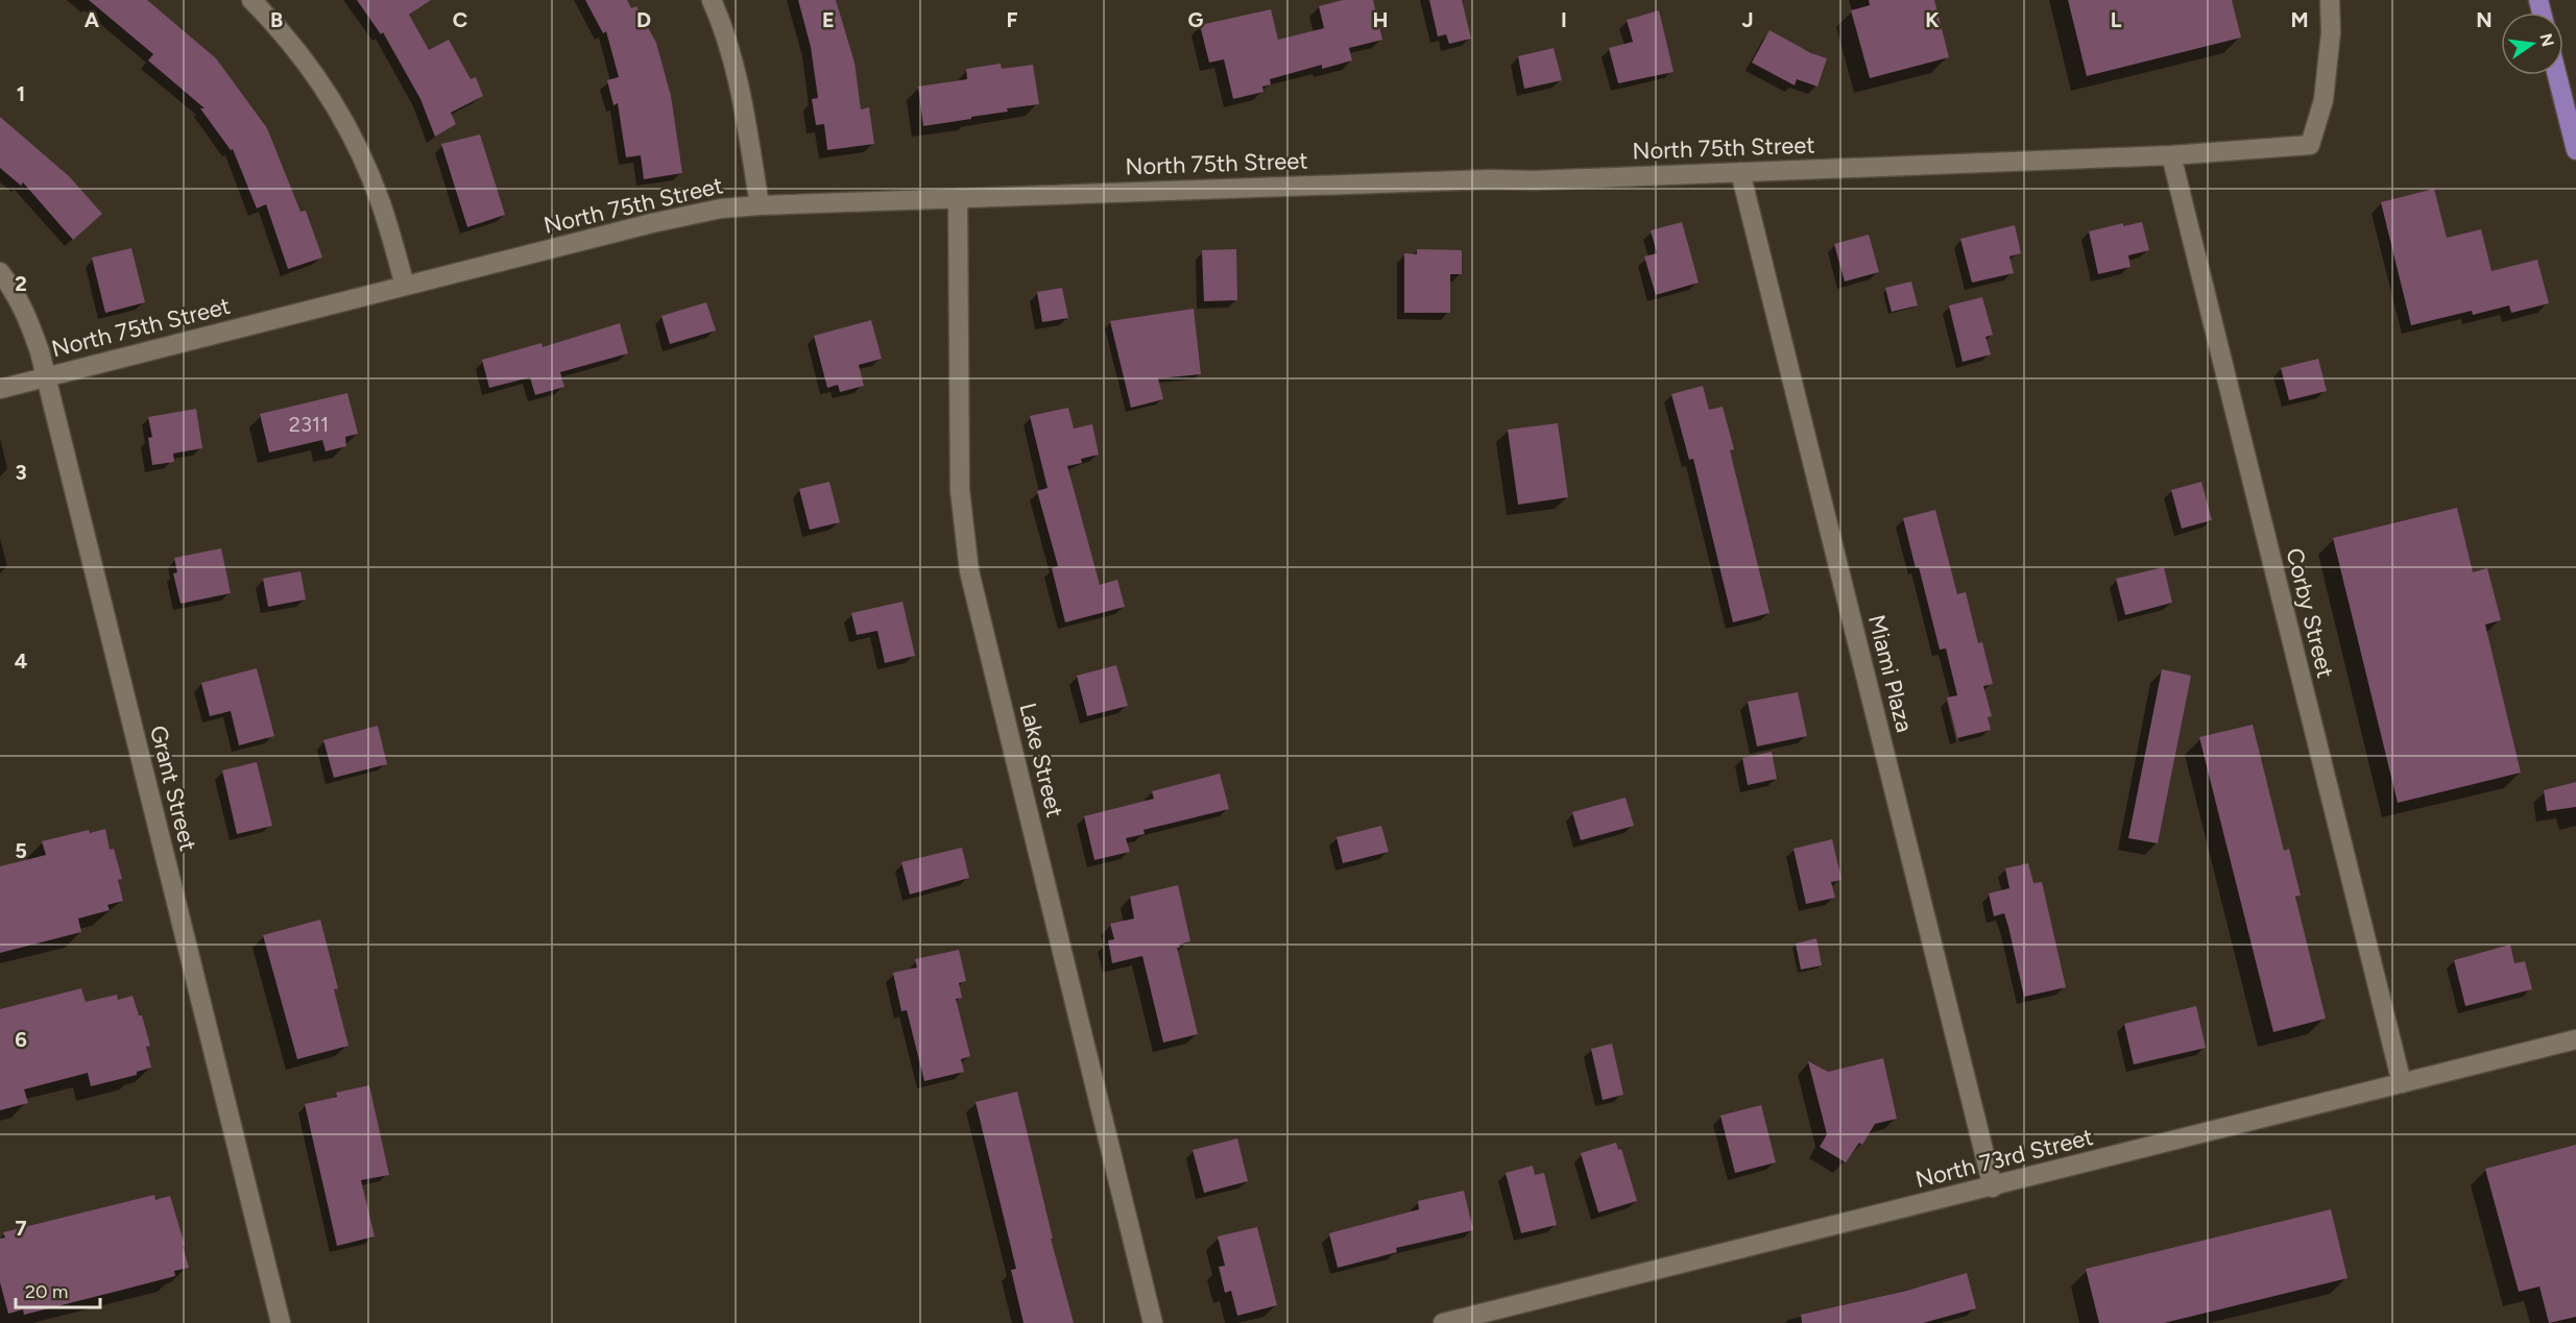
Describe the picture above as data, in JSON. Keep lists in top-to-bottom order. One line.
{"streets":{"street":["North 75th Street","Corby Street","Miami Plaza","Lake Street","Grant Street","North 73rd Street"]},"crossings":[["North 75th Street","Corby Street"],["North 75th Street","Miami Plaza"],["North 75th Street","Lake Street"],["North 75th Street","Grant Street"],["Corby Street","North 73rd Street"],["Miami Plaza","North 73rd Street"]],"house_numbers":["2311"],"scale_bar":"20 m","north":"right","grid":{"columns":["A","B","C","D","E","F","G","H","I","J","K","L","M","N"],"rows":["1","2","3","4","5","6","7"]}}
